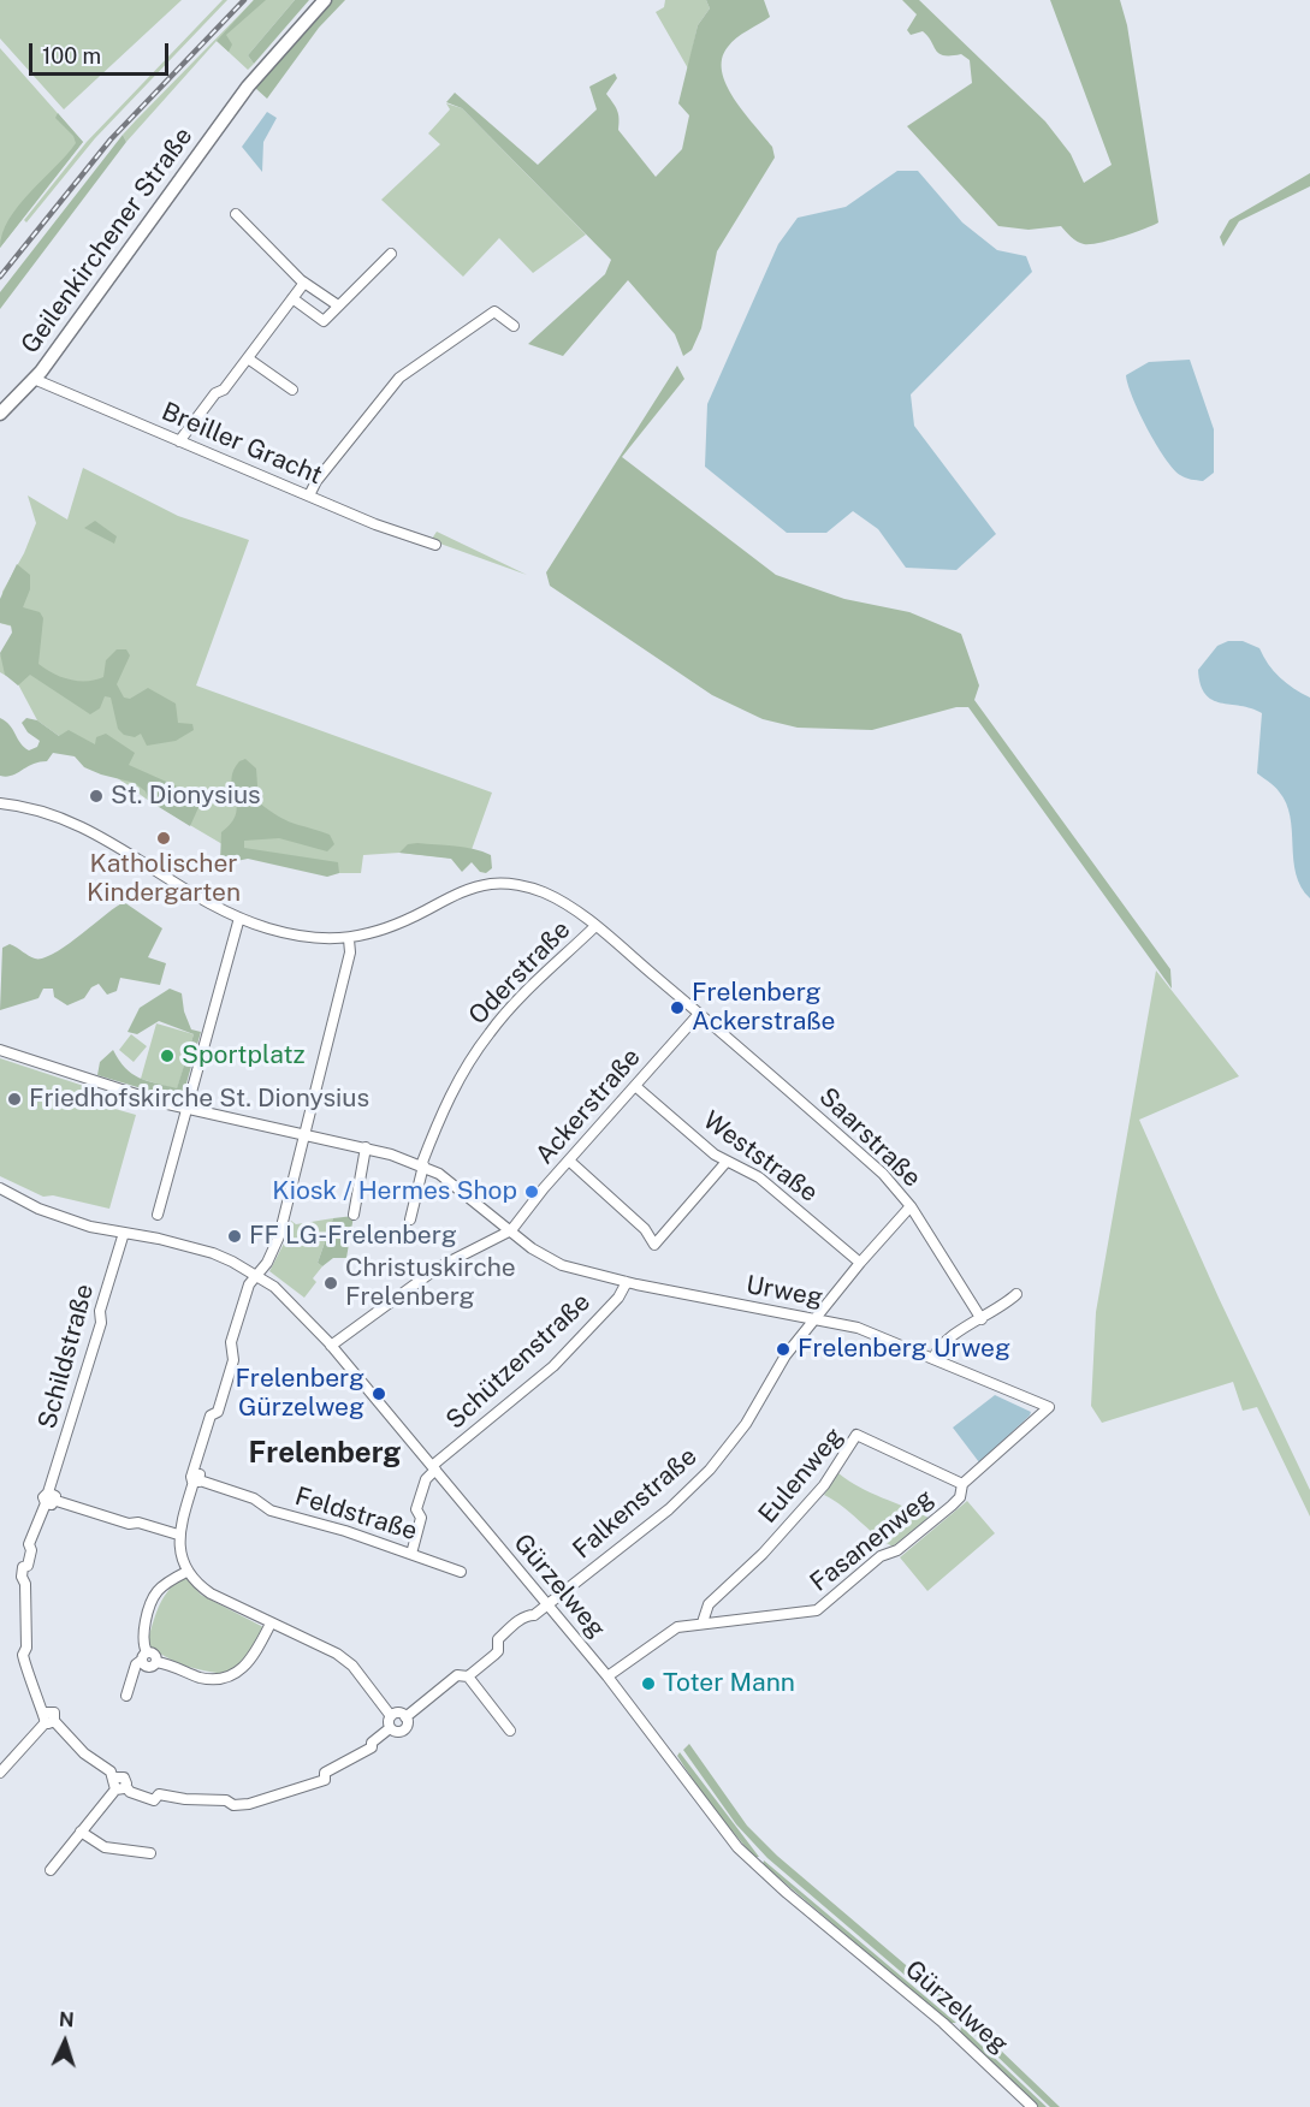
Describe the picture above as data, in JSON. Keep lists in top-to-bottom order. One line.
{"streets":{"main road":["Geilenkirchener Straße"],"street":["Breiller Gracht","Oderstraße","Ackerstraße","Saarstraße","Weststraße","Urweg","Schildstraße","Schützenstraße","Eulenweg","Falkenstraße","Feldstraße","Fasanenweg","Gürzelweg"]},"crossings":[["Geilenkirchener Straße","Breiller Gracht"],["Oderstraße","Saarstraße"],["Oderstraße","Urweg"],["Ackerstraße","Saarstraße"],["Ackerstraße","Weststraße"],["Ackerstraße","Urweg"],["Saarstraße","Falkenstraße"],["Weststraße","Falkenstraße"],["Urweg","Schützenstraße"],["Urweg","Falkenstraße"],["Urweg","Fasanenweg"],["Schildstraße","Falkenstraße"],["Schildstraße","Gürzelweg"],["Schützenstraße","Gürzelweg"],["Eulenweg","Fasanenweg"],["Falkenstraße","Gürzelweg"],["Fasanenweg","Gürzelweg"]],"districts":["Frelenberg"],"places":["St. Dionysius","Katholischer Kindergarten","Frelenberg Ackerstraße","Sportplatz","Friedhofskirche St. Dionysius","Kiosk / Hermes Shop","FF LG-Frelenberg","Christuskirche Frelenberg","Frelenberg Urweg","Frelenberg Gürzelweg","Toter Mann"],"scale_bar":"100 m","north":"top"}
